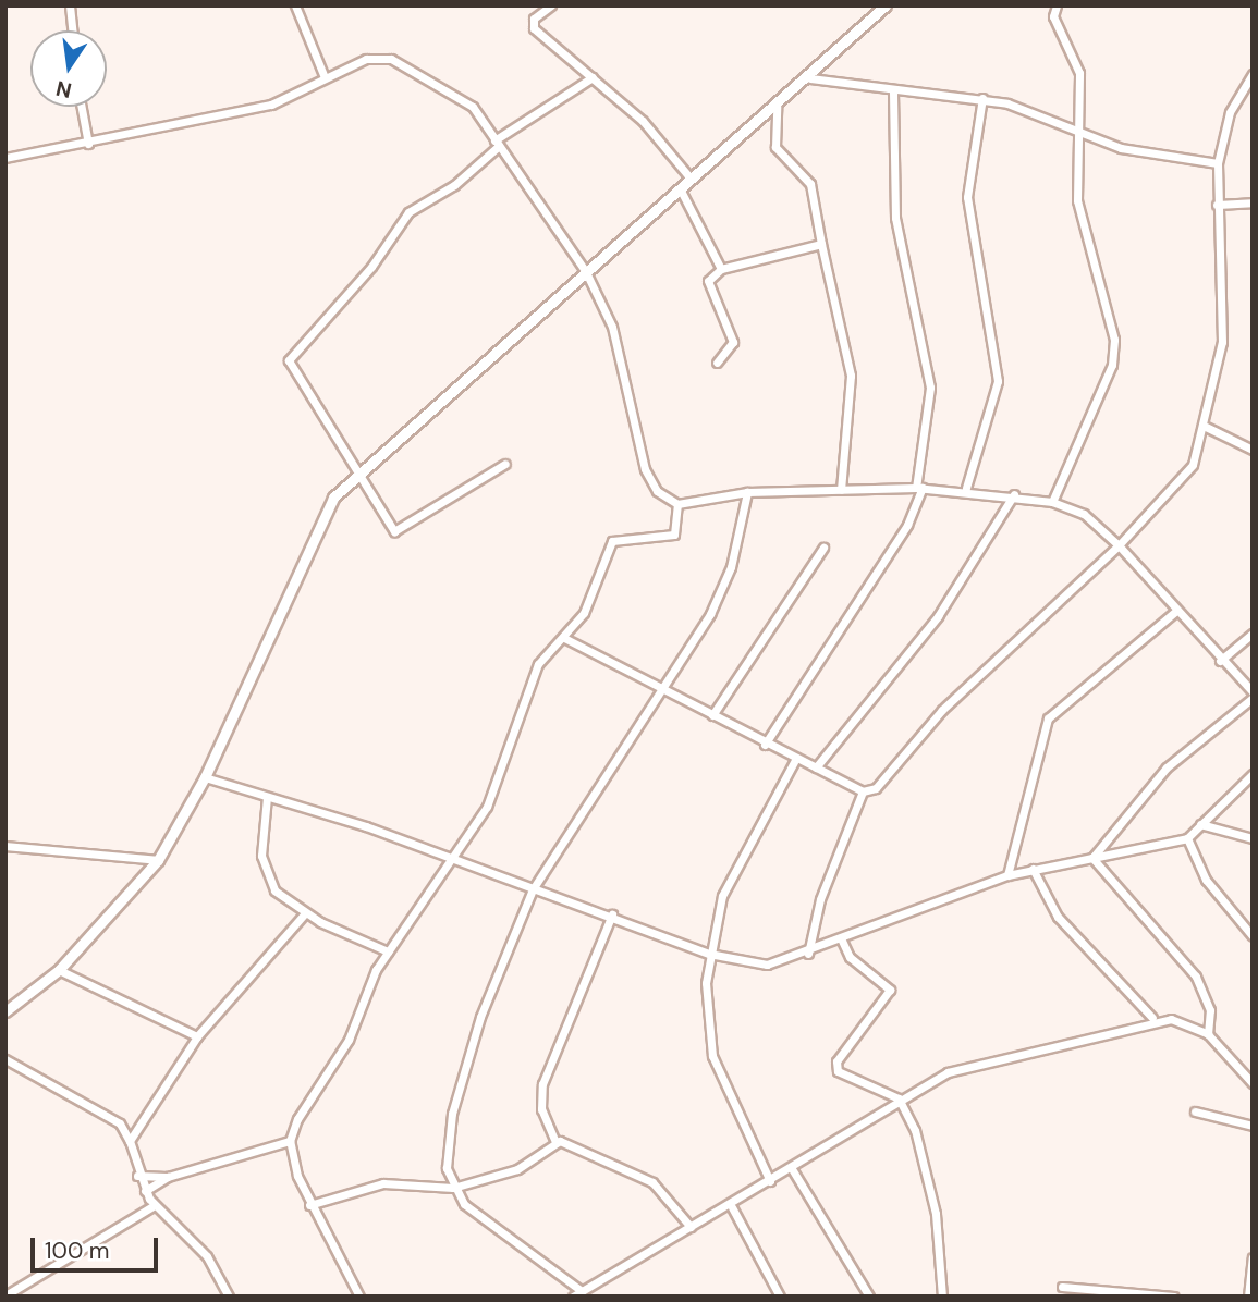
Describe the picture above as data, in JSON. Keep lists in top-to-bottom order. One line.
{"scale_bar":"100 m","north":"bottom"}
